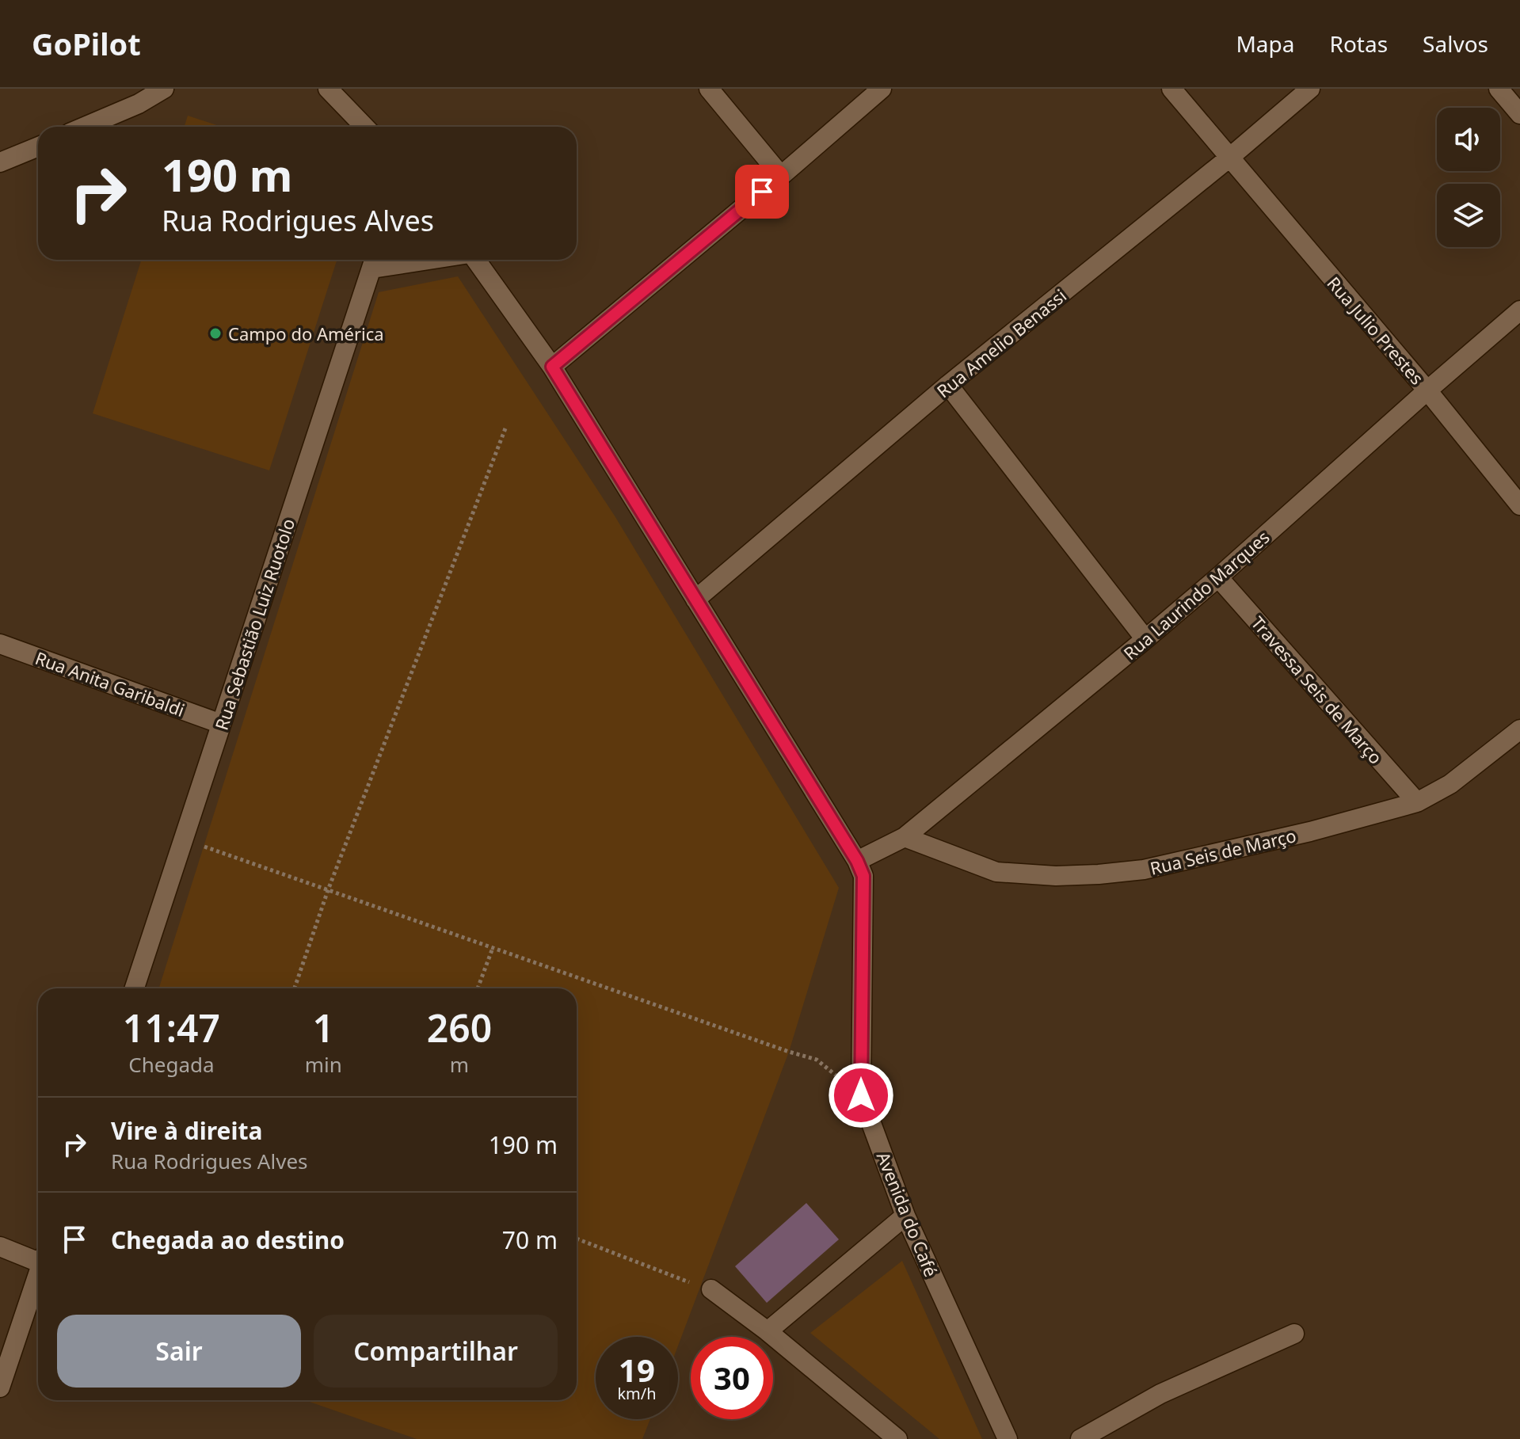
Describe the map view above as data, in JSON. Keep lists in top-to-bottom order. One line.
{"streets":{"street":["Rua Julio Prestes","Rua Amelio Benassi","Rua Laurindo Marques","Rua Sebastião Luiz Ruotolo","Rua Anita Garibaldi","Travessa Seis de Março","Rua Seis de Março","Avenida do Café"]},"crossings":[["Rua Julio Prestes","Rua Amelio Benassi"],["Rua Julio Prestes","Rua Laurindo Marques"],["Rua Amelio Benassi","Avenida do Café"],["Rua Laurindo Marques","Travessa Seis de Março"],["Rua Laurindo Marques","Rua Seis de Março"],["Rua Laurindo Marques","Avenida do Café"],["Rua Sebastião Luiz Ruotolo","Rua Anita Garibaldi"],["Travessa Seis de Março","Rua Seis de Março"]],"places":["Campo do América"],"page":{"header":"GoPilot","nav":["Mapa","Rotas","Salvos"],"turn":["190 m","Rua Rodrigues Alves"],"eta":["11:47","Chegada","1","min","260","m"],"list":[{"name":"Vire à direita","note":"Rua Rodrigues Alves","value":"190 m"},{"name":"Chegada ao destino","value":"70 m"}],"buttons":["Sair","Compartilhar"],"speed":"19 km/h","limit":"30"}}
